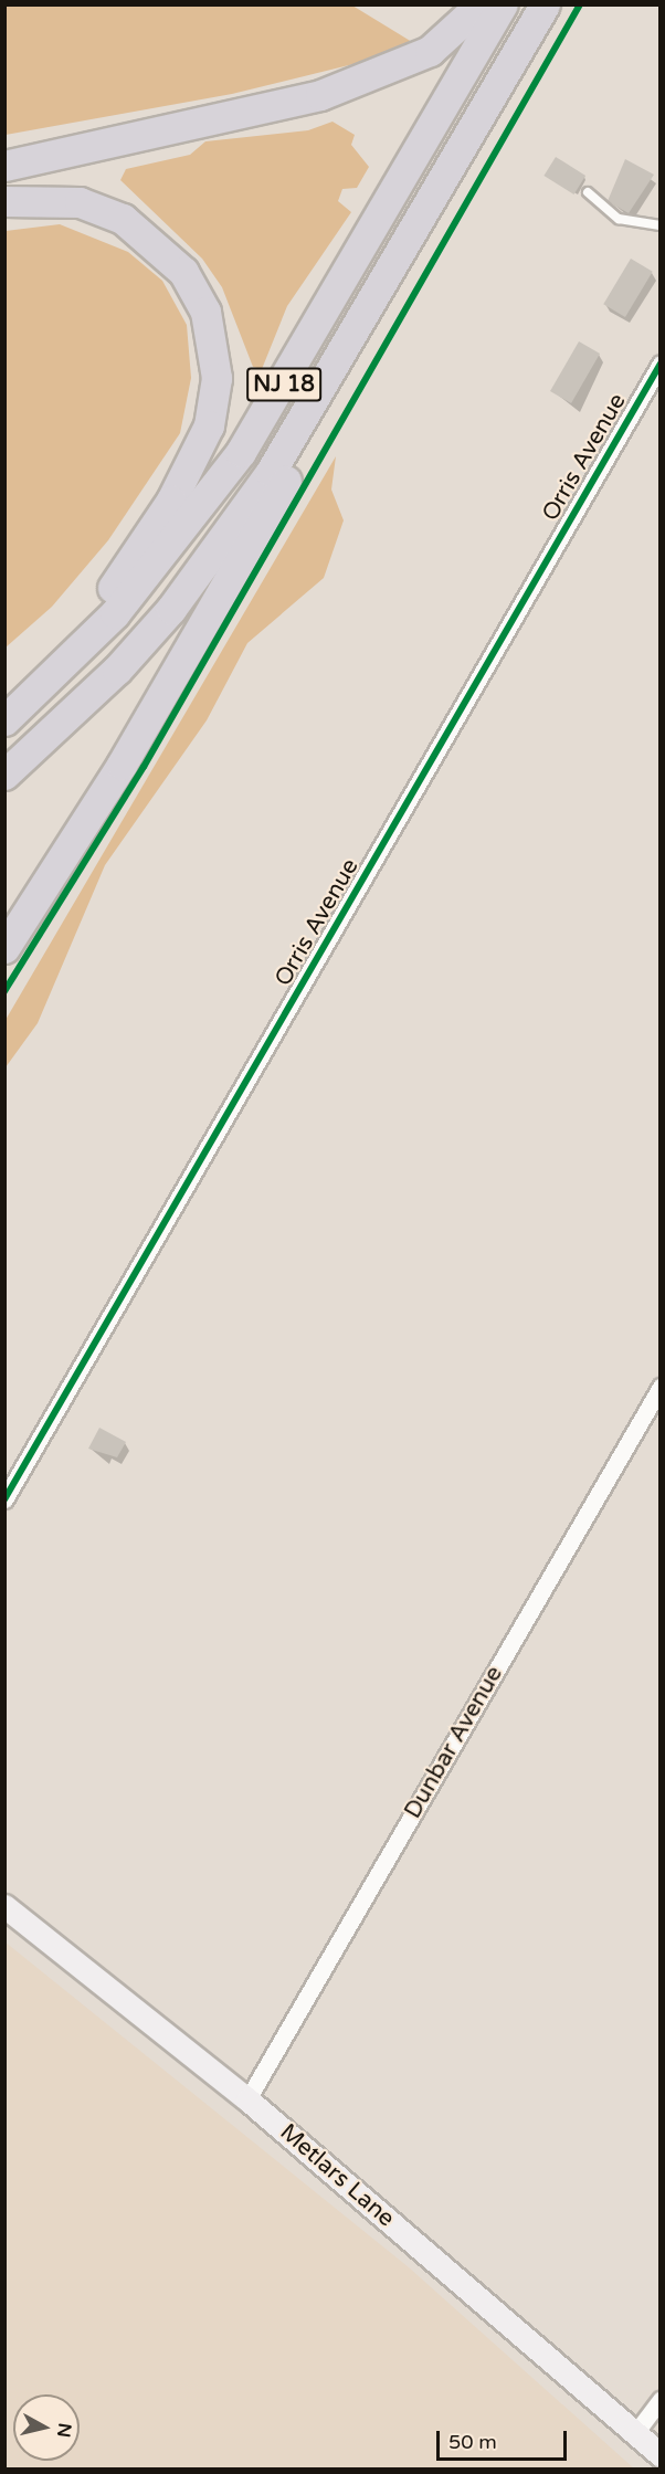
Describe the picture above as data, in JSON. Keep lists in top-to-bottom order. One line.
{"streets":{"highway":["NJ 18"],"main road":["Metlars Lane"],"street":["Orris Avenue","Dunbar Avenue"]},"crossings":[["Dunbar Avenue","Metlars Lane"]],"scale_bar":"50 m","north":"right"}
